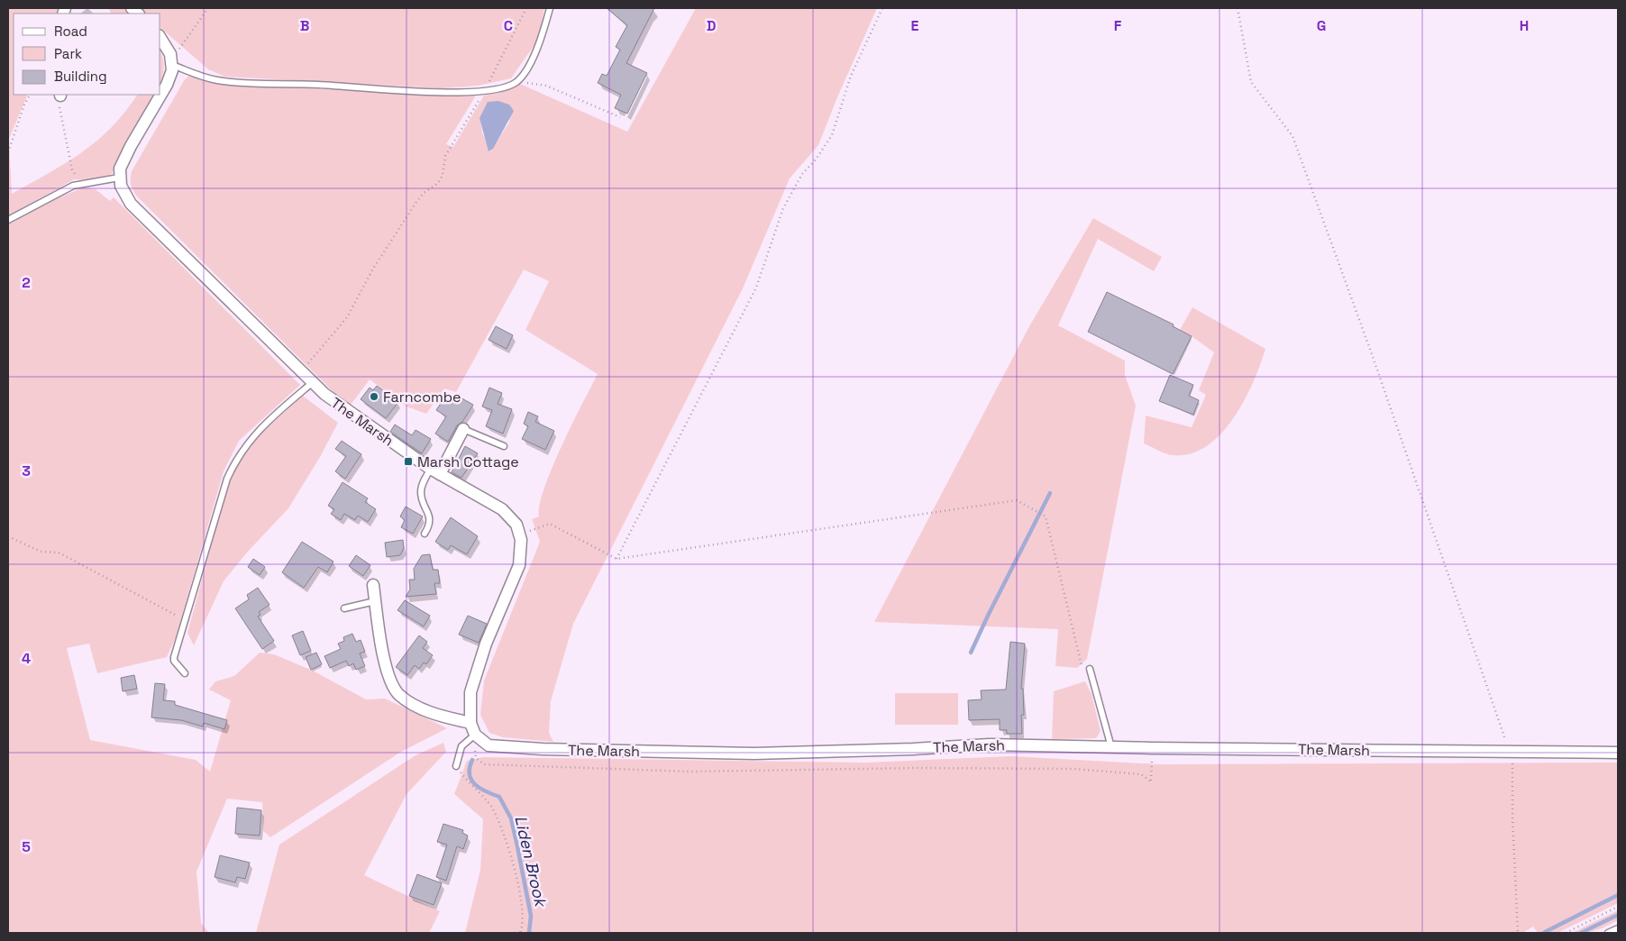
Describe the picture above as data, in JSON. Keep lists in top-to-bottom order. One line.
{"streets":{"street":["The Marsh"]},"water":["Liden Brook"],"places":{"other":["Farncombe"],"transit":["Marsh Cottage"]},"legend":["Road","Park","Building"],"grid":{"columns":["B","C","D","E","F","G","H"],"rows":["2","3","4","5"]}}
